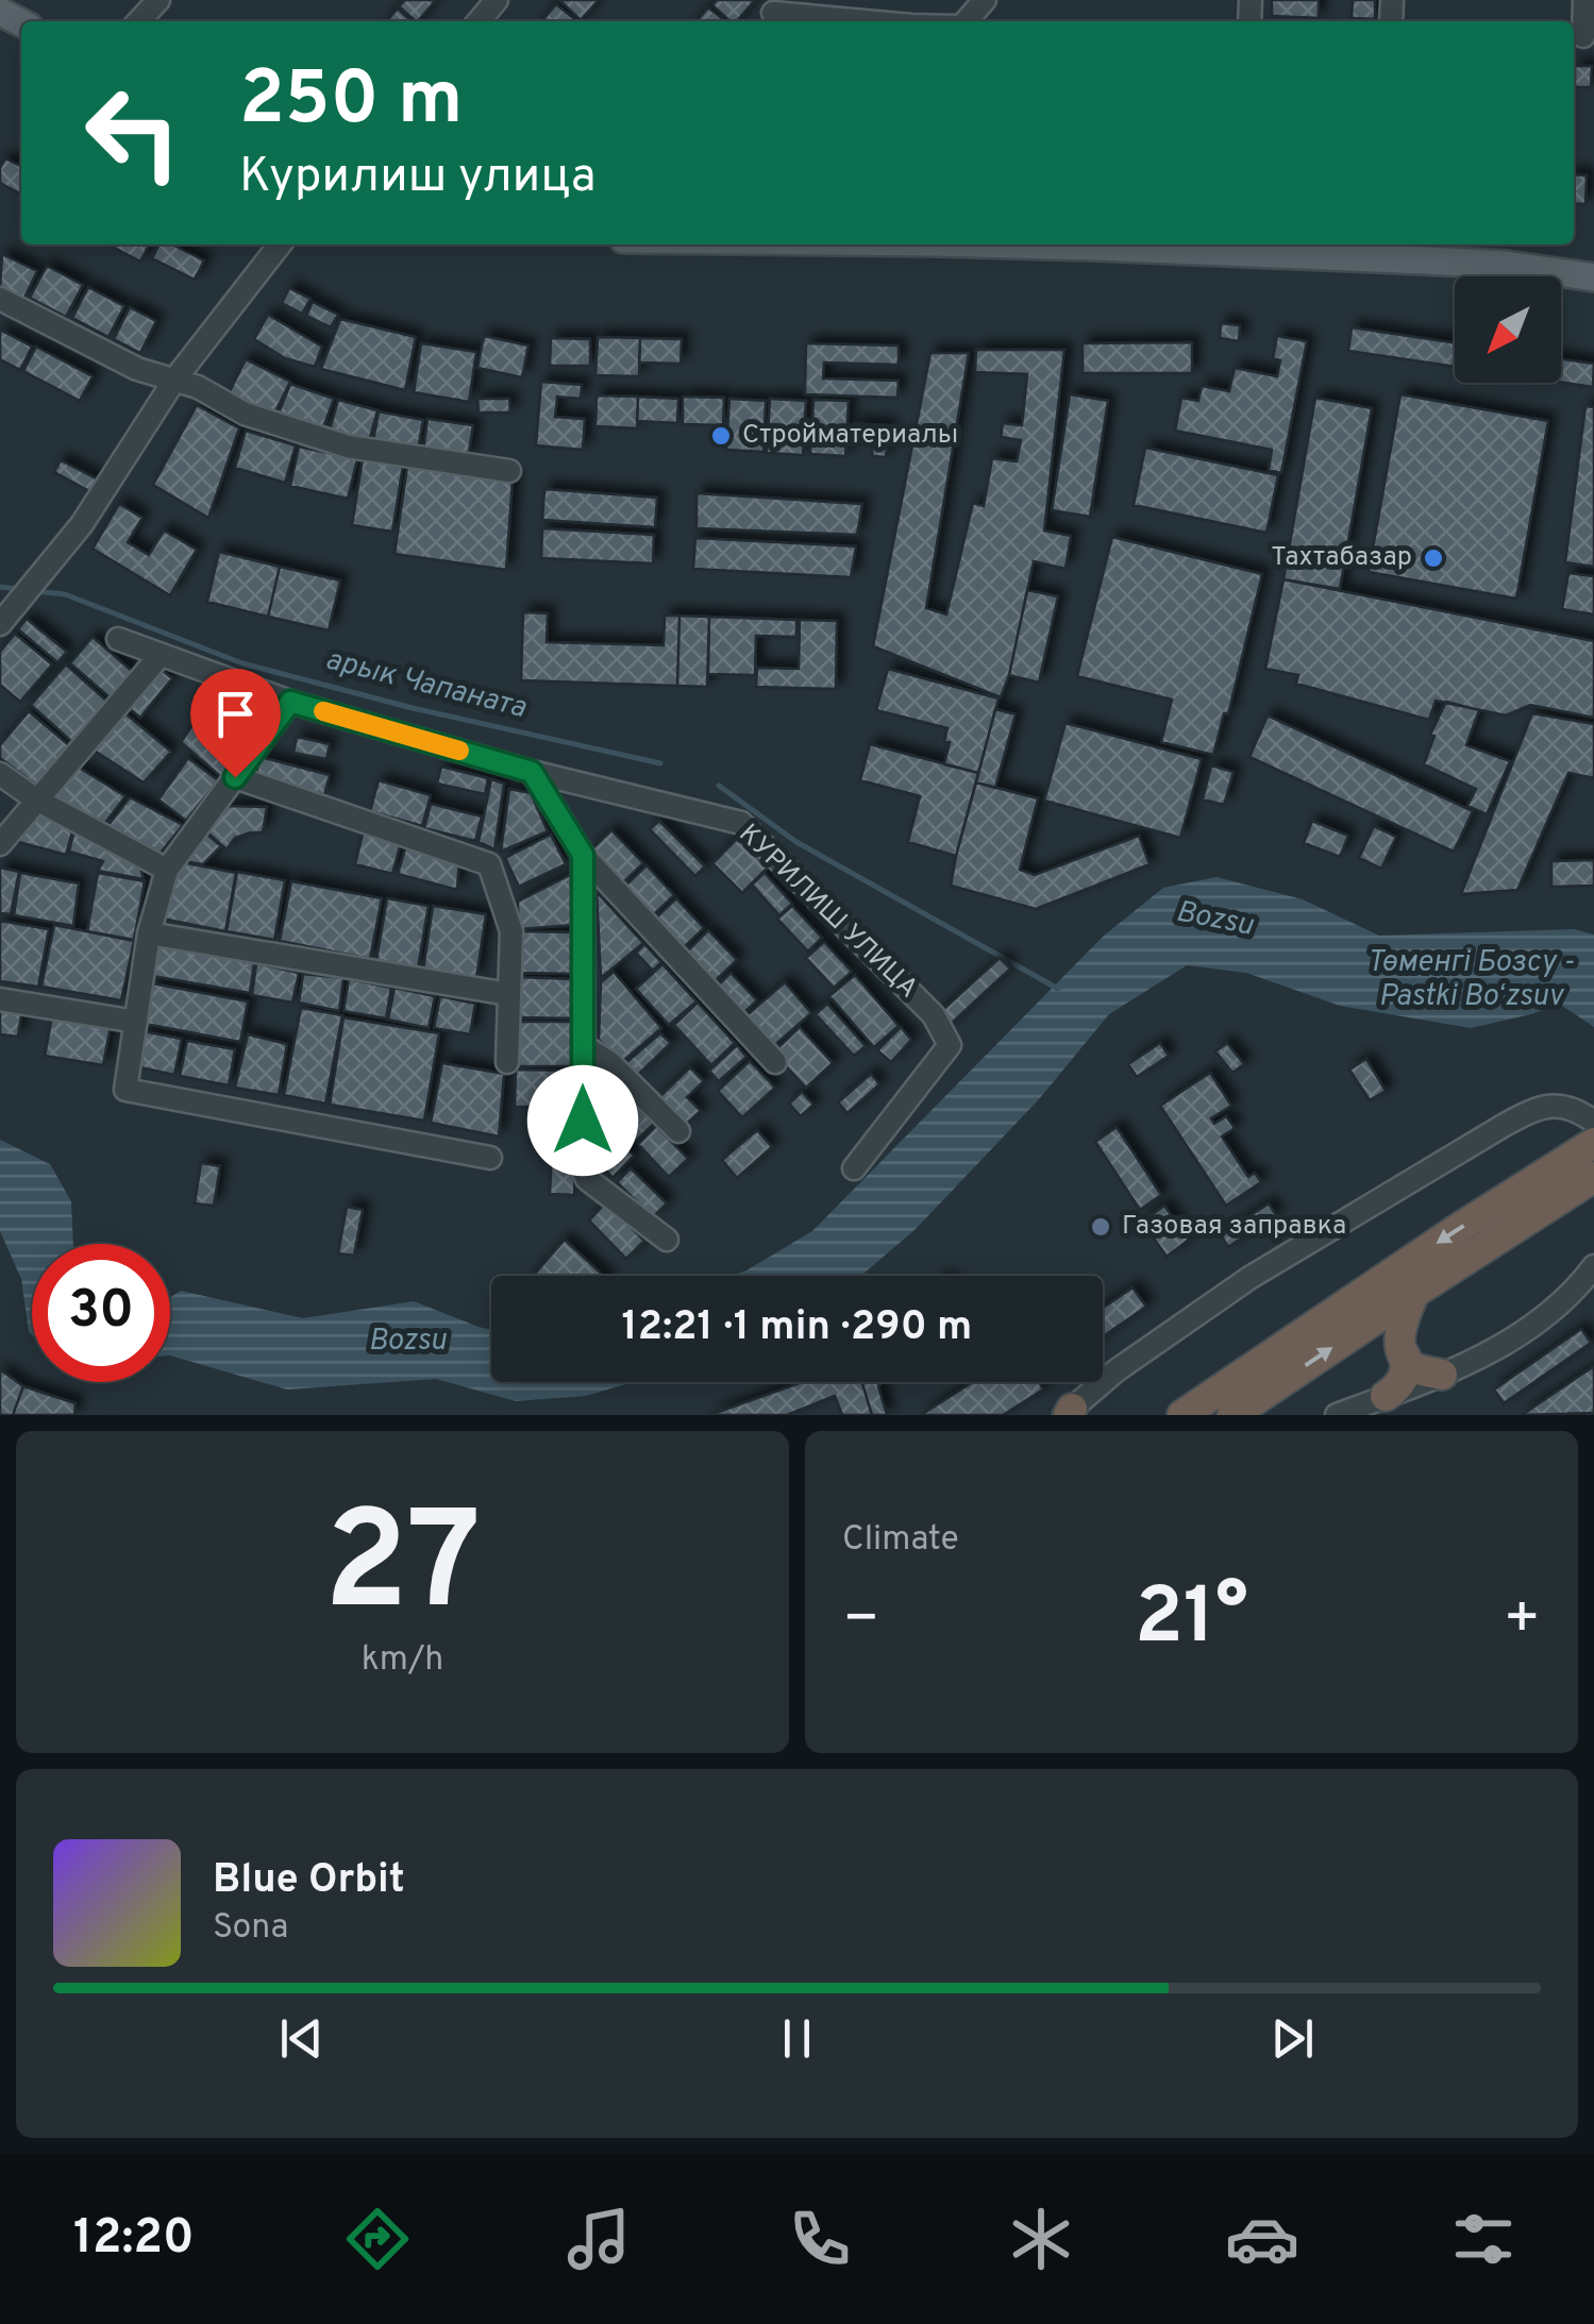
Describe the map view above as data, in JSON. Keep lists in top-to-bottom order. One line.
{"streets":{"street":["КУРИЛИШ УЛИЦА"]},"water":["арык Чапаната","Bozsu","Төменгі Бозсу - Pastki Boʻzsuv"],"places":["Стройматериалы","Тахтабазар","Газовая заправка"],"north":"bottom left","page":{"turn":["250 m","Курилиш улица"],"limit":"30","trip":"12:21 · 1 min · 290 m","tile":[["27","km/h"],"Climate"],"heat":["−","21°","+"],"song":["Blue Orbit","Sona"],"tabs":"12:20"}}
